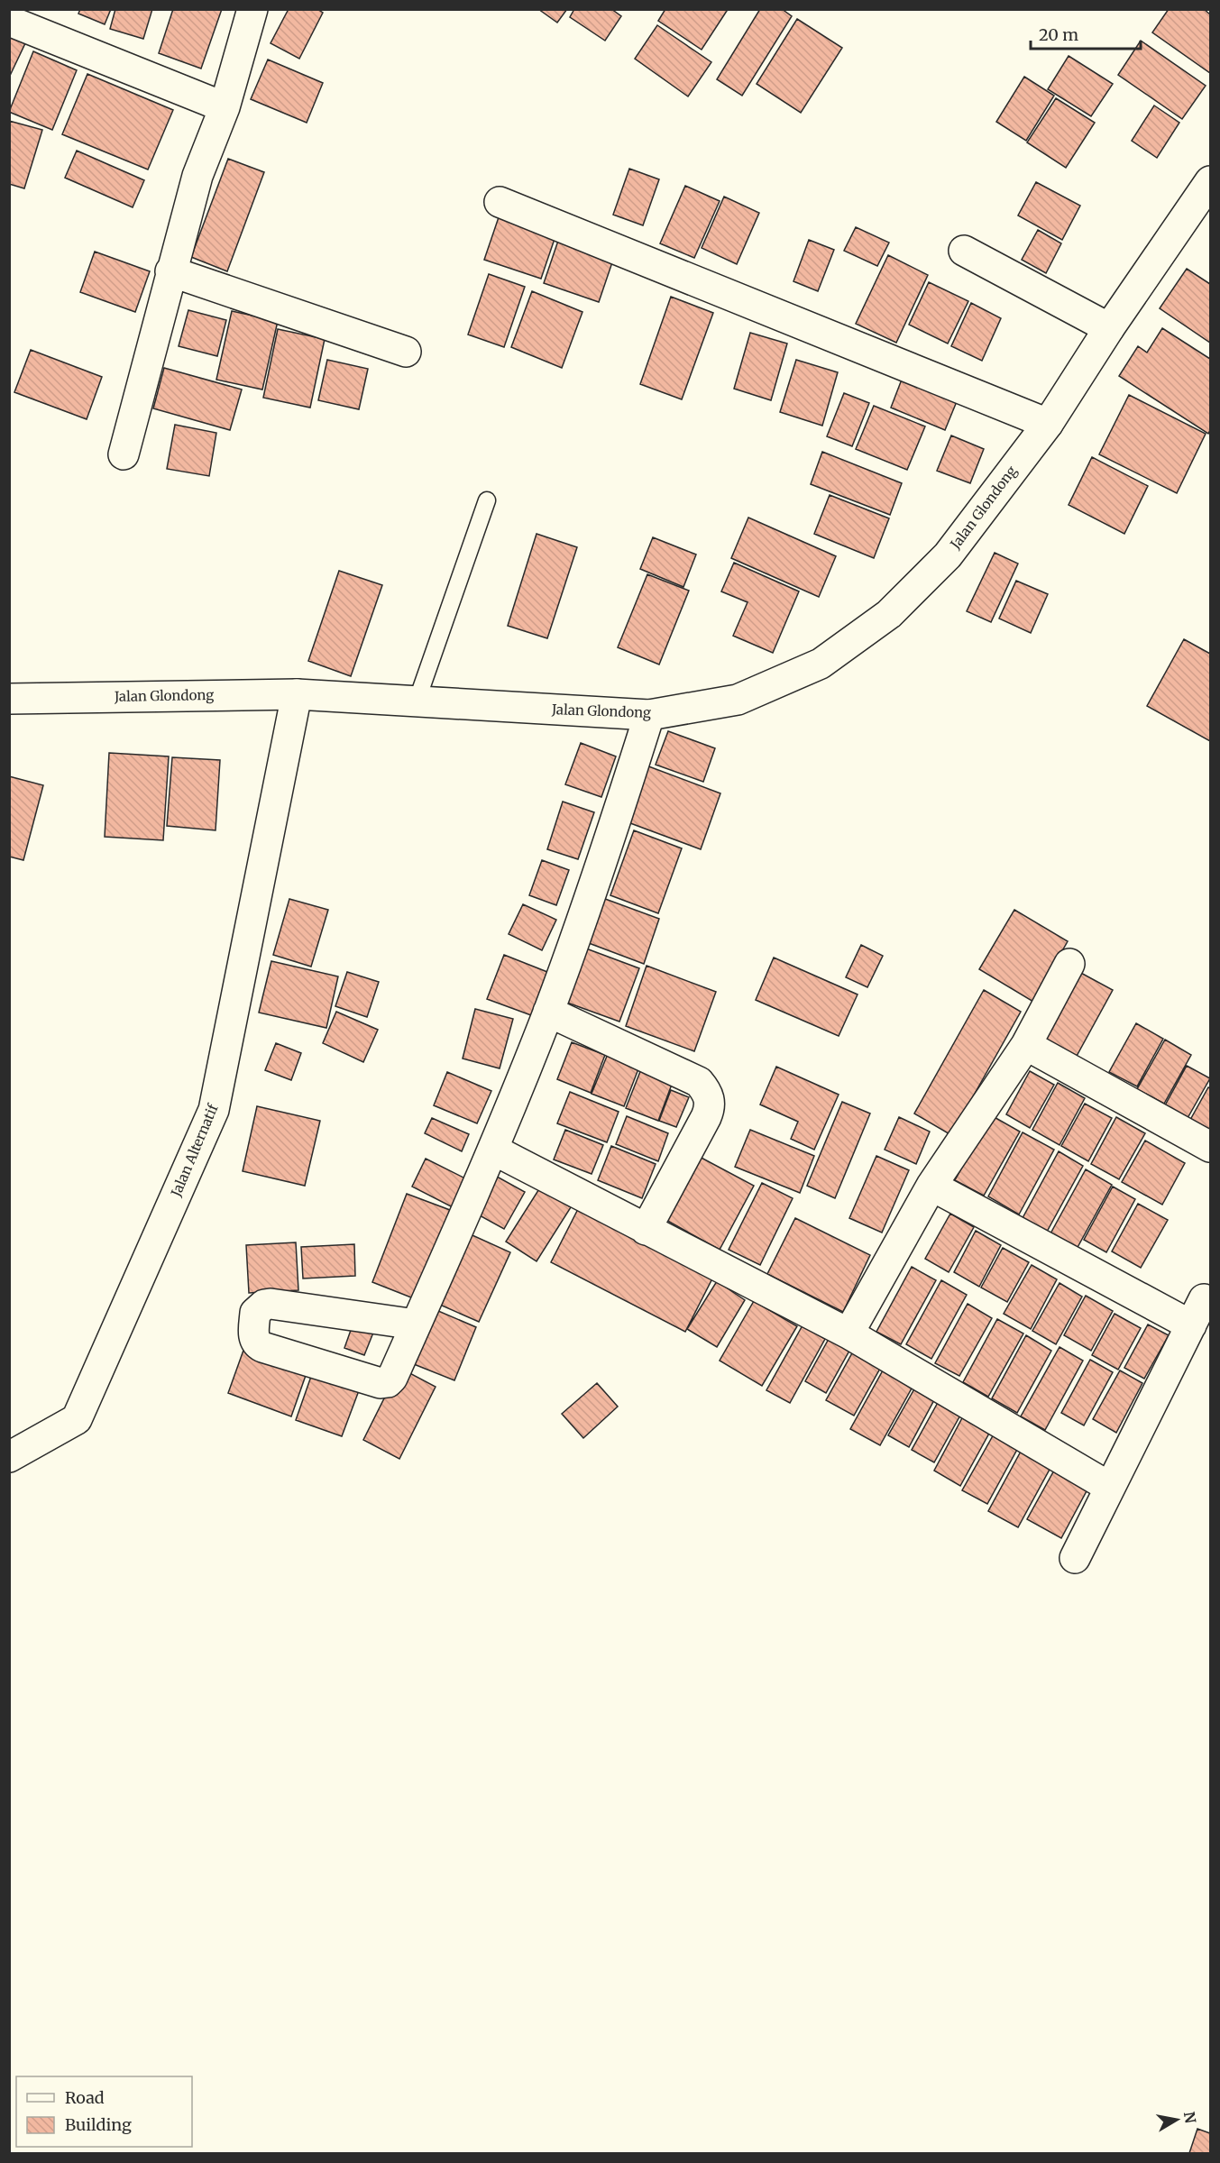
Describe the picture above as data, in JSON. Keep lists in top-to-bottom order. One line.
{"streets":{"street":["Jalan Glondong","Jalan Alternatif"]},"crossings":[["Jalan Glondong","Jalan Alternatif"]],"legend":["Road","Building"],"scale_bar":"20 m","north":"right"}
